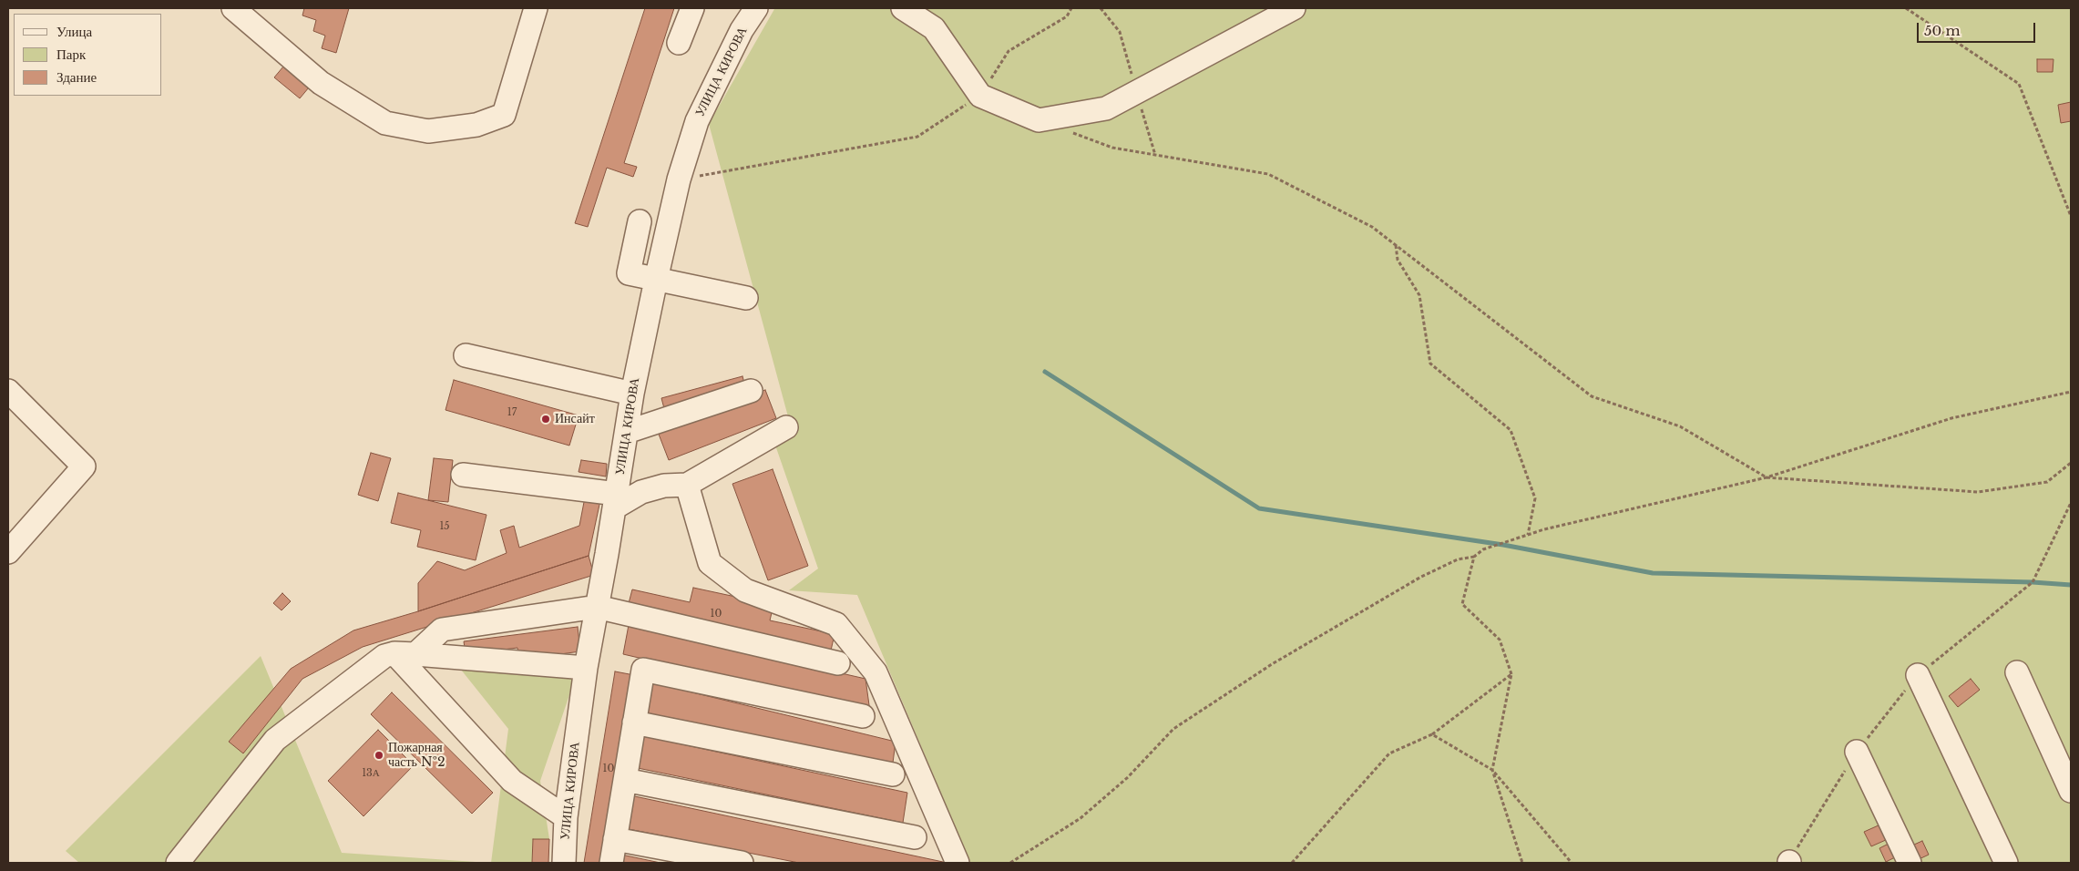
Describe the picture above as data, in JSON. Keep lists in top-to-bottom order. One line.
{"streets":{"street":["УЛИЦА КИРОВА"]},"places":["Инсайт","Пожарная часть №2"],"house_numbers":["17","15","10","10","13А"],"legend":["Улица","Парк","Здание"],"scale_bar":"50 m"}
